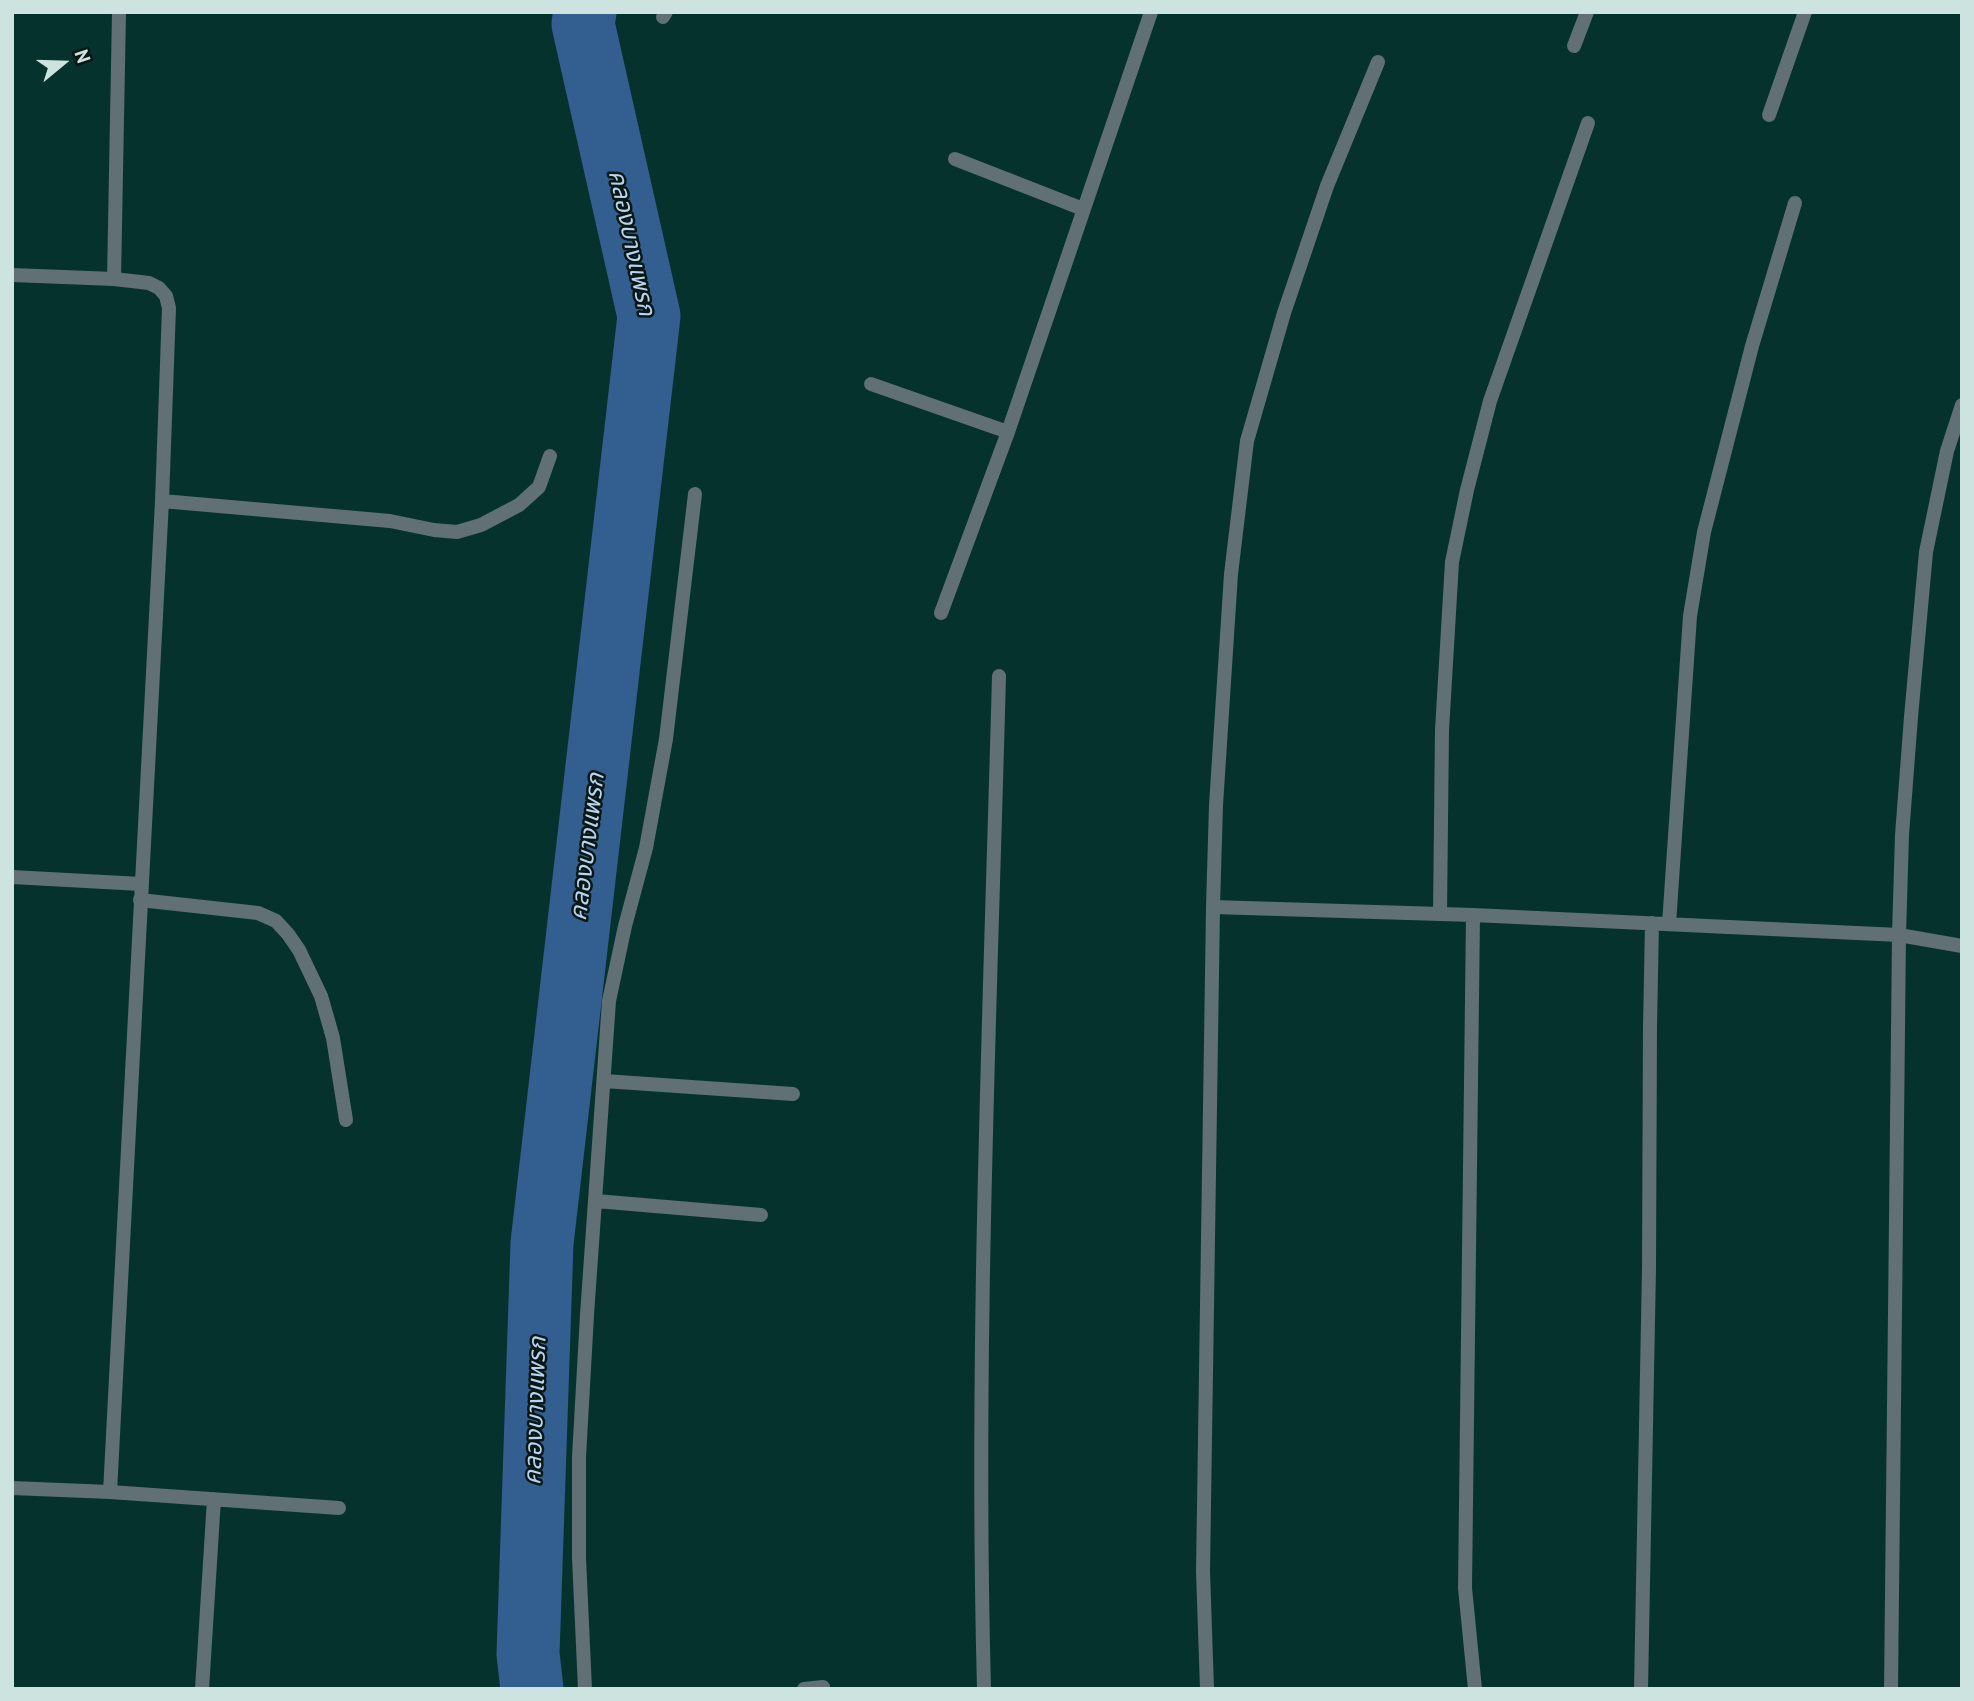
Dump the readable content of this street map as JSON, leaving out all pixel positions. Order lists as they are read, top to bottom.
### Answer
{
  "water": ["คลองบางแพรก"],
  "north": "right"
}
